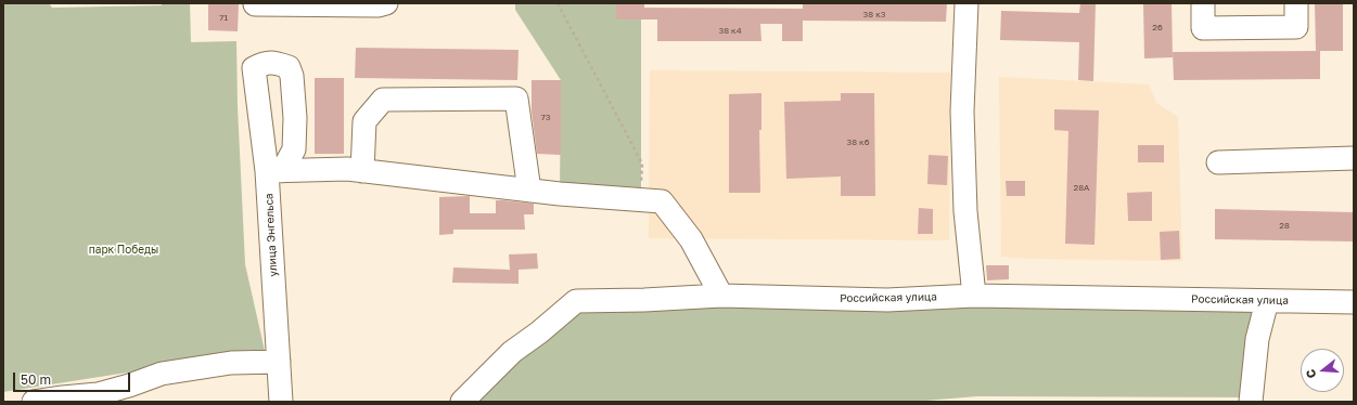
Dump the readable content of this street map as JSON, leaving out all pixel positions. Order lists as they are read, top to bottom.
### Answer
{
  "streets": {
    "street": ["улица Энгельса", "Российская улица"]
  },
  "parks": ["парк Победы"],
  "house_numbers": [
    "38 к3",
    "71",
    "26",
    "38 к4",
    "73",
    "38 к6",
    "28А",
    "28"
  ],
  "scale_bar": "50 m",
  "north": "left"
}
